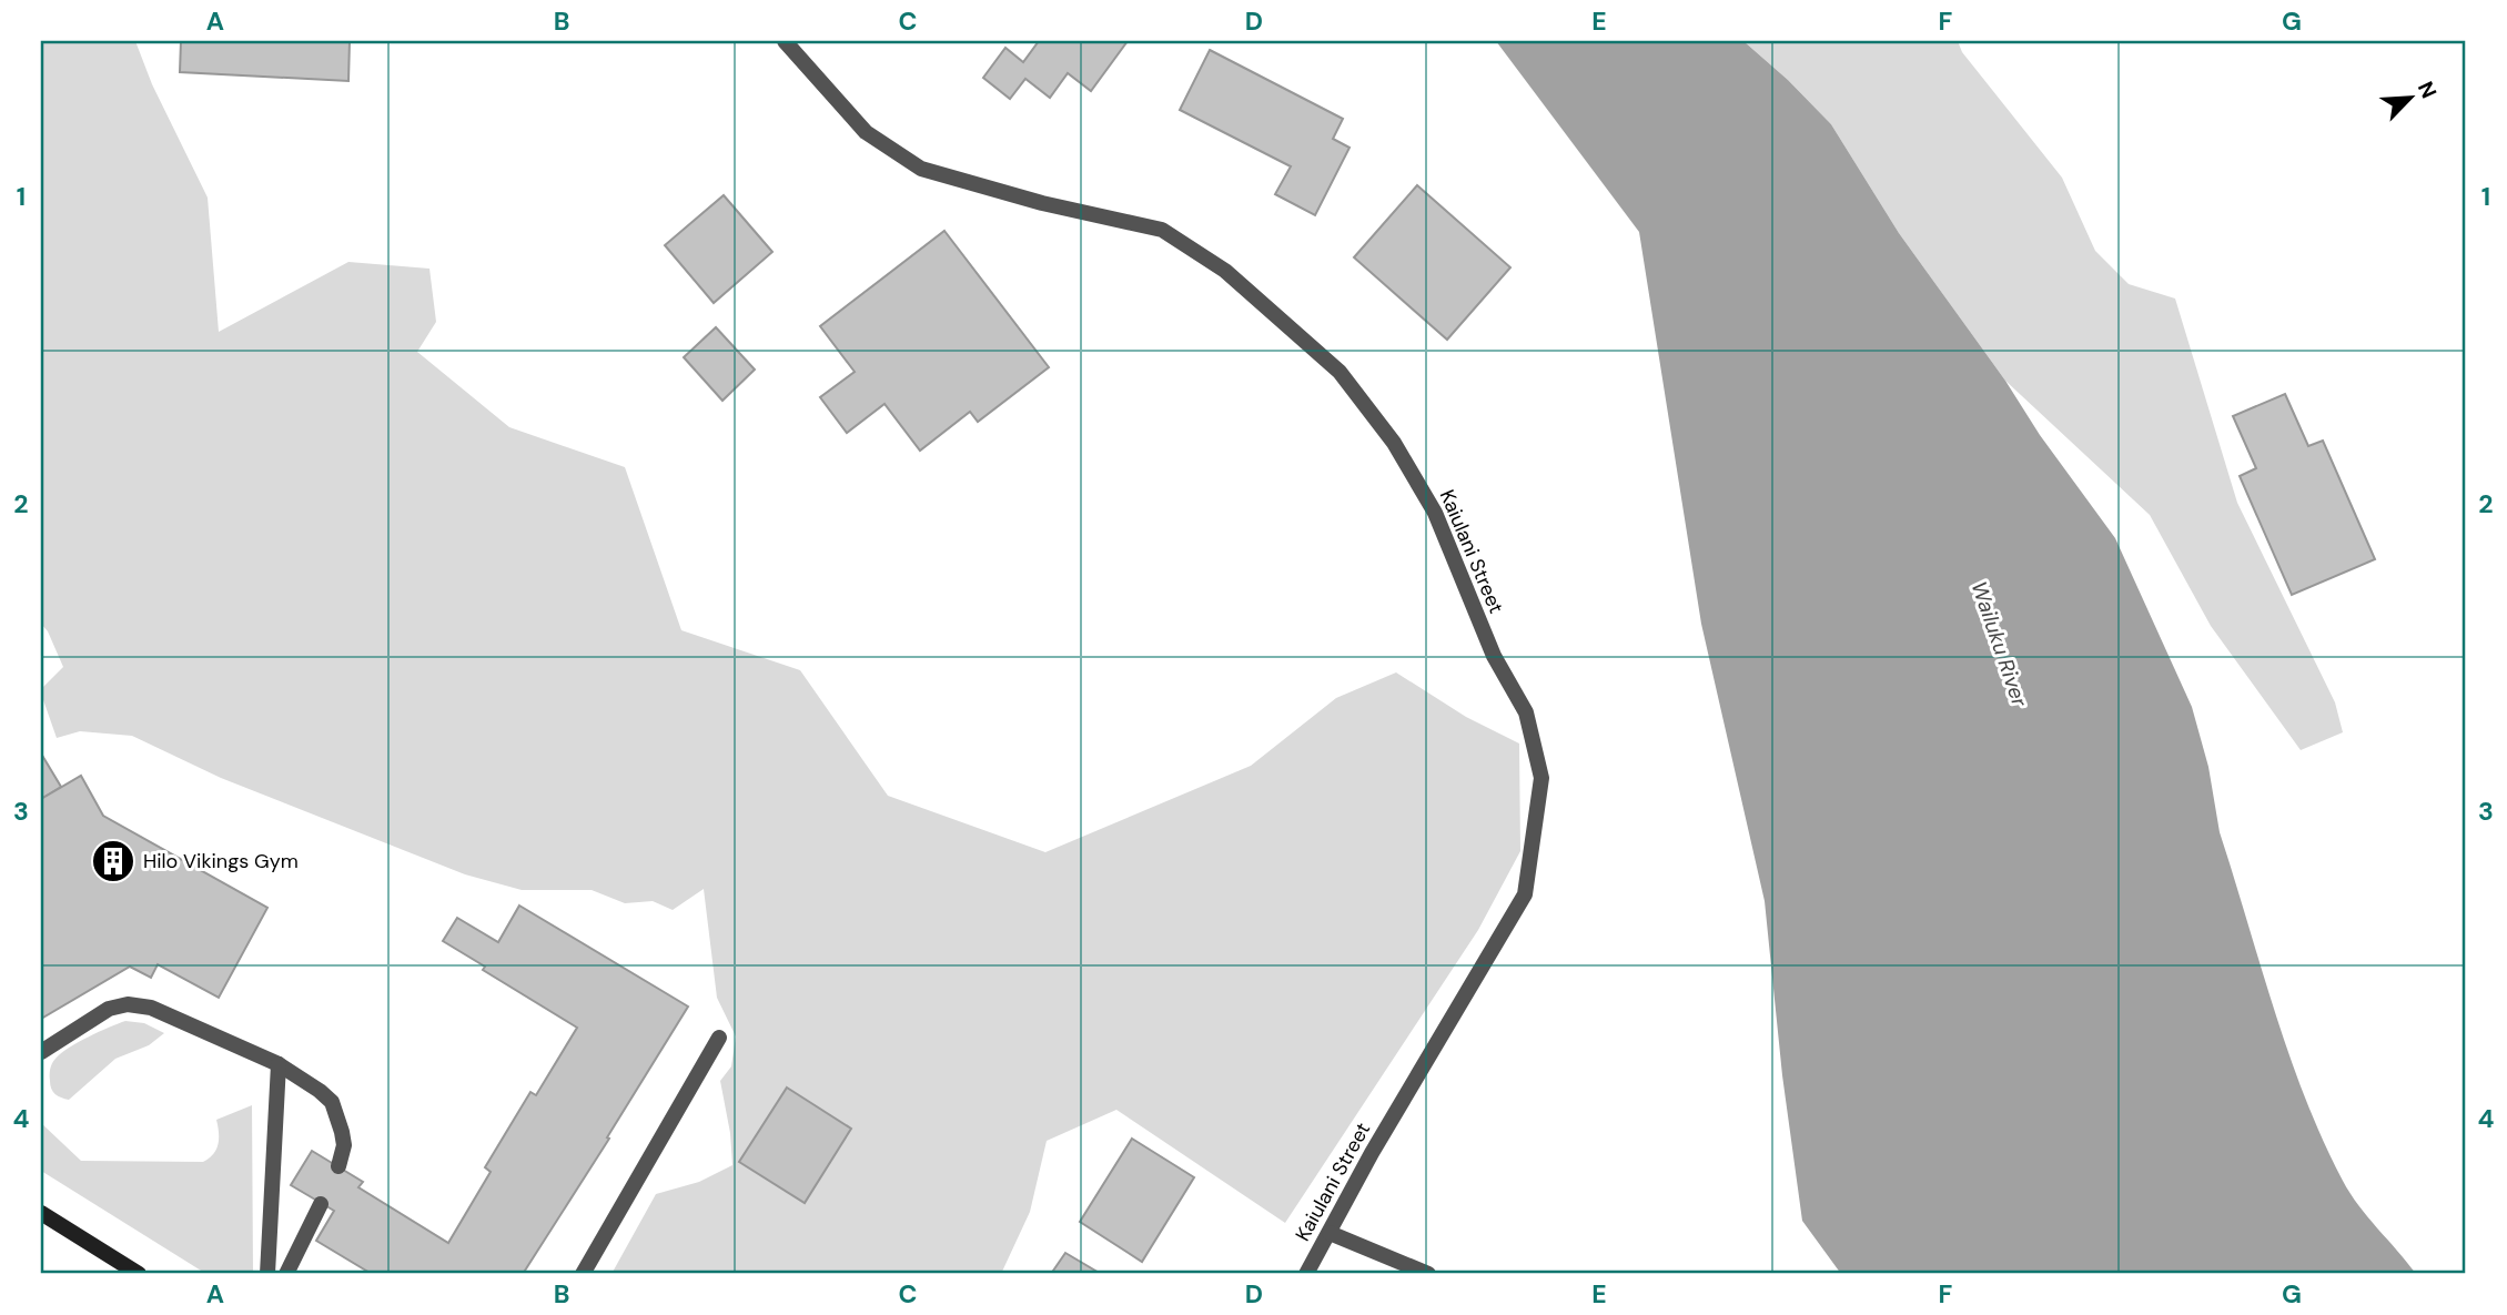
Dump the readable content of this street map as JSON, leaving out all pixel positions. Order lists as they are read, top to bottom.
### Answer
{
  "streets": {
    "street": ["Kaiulani Street"]
  },
  "water": ["Wailuku River"],
  "places": {
    "building": ["Hilo Vikings Gym"]
  },
  "north": "top right",
  "grid": {
    "columns": [
      "A",
      "B",
      "C",
      "D",
      "E",
      "F",
      "G"
    ],
    "rows": [
      "1",
      "2",
      "3",
      "4"
    ]
  }
}
